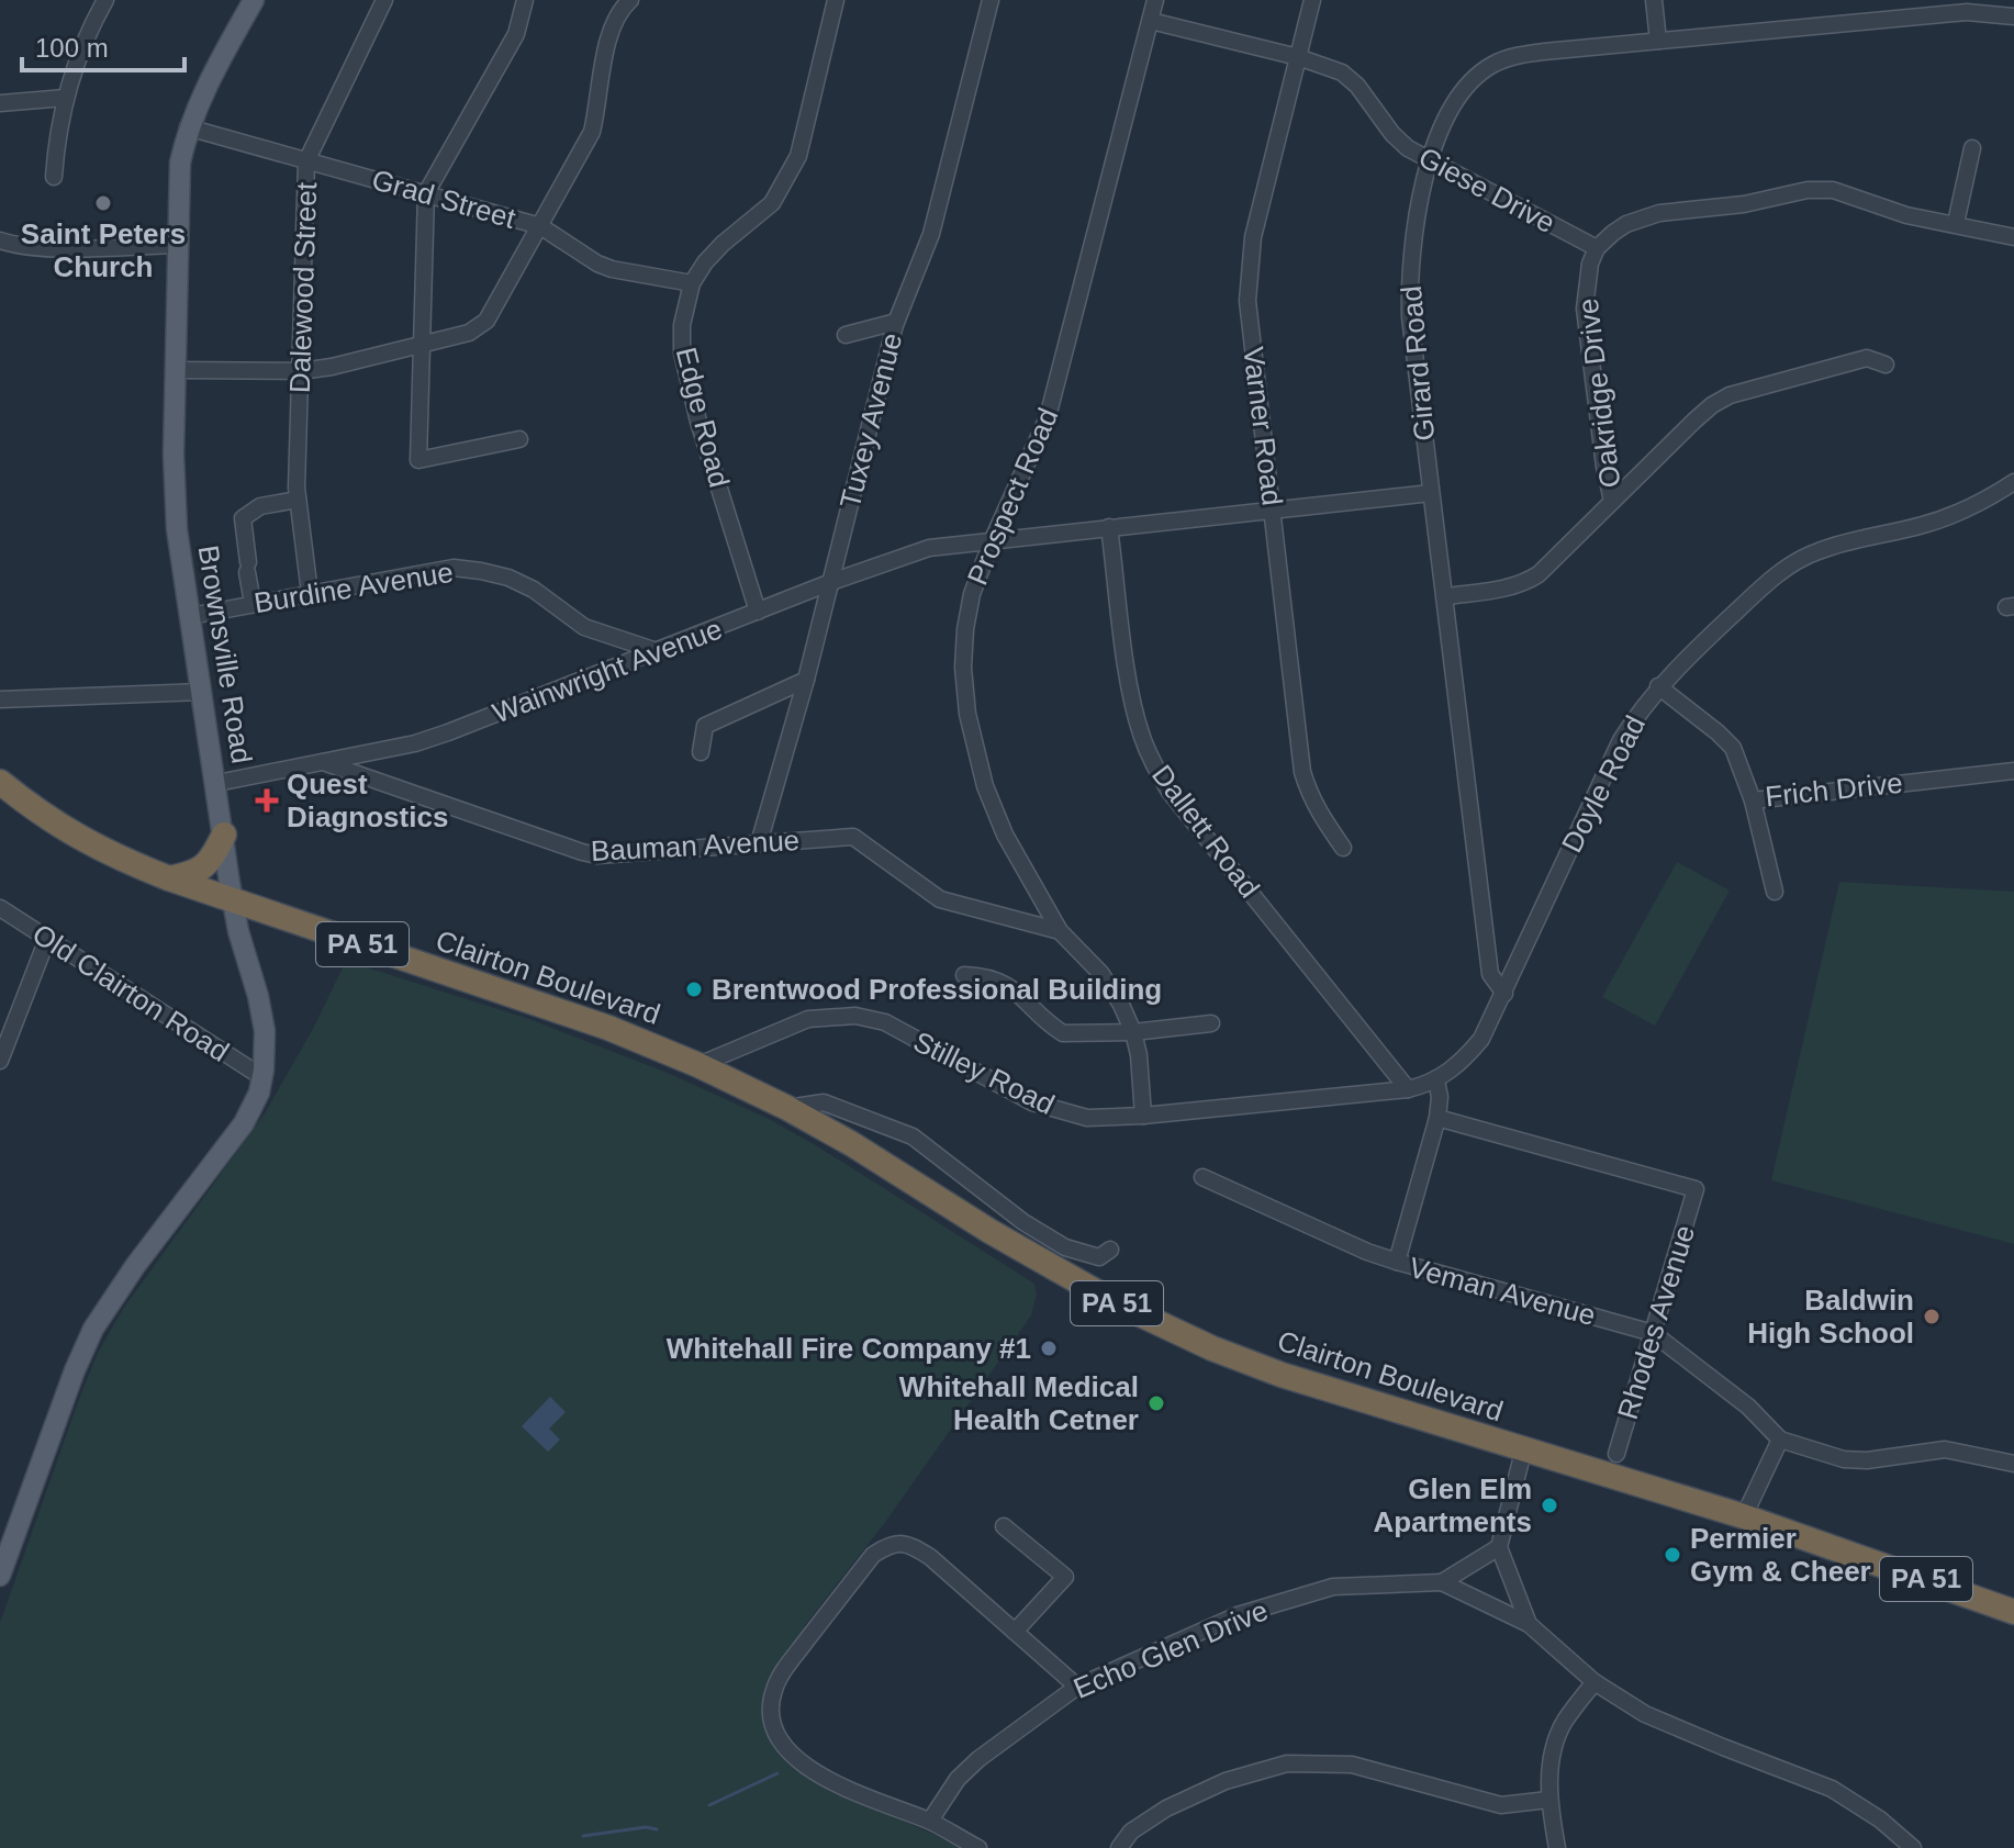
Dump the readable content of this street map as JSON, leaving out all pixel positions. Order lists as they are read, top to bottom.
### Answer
{
  "streets": {
    "highway": ["PA 51", "Clairton Boulevard"],
    "main road": ["Brownsville Road"],
    "street": [
      "Giese Drive",
      "Grad Street",
      "Dalewood Street",
      "Girard Road",
      "Oakridge Drive",
      "Edge Road",
      "Tuxey Avenue",
      "Varner Road",
      "Prospect Road",
      "Burdine Avenue",
      "Wainwright Avenue",
      "Doyle Road",
      "Frich Drive",
      "Dallett Road",
      "Bauman Avenue",
      "Old Clairton Road",
      "Stilley Road",
      "Veman Avenue",
      "Rhodes Avenue",
      "Echo Glen Drive"
    ]
  },
  "crossings": [
    ["Giese Drive", "Girard Road"],
    ["Giese Drive", "Oakridge Drive"],
    ["Giese Drive", "Varner Road"],
    ["Giese Drive", "Prospect Road"],
    ["Grad Street", "Dalewood Street"],
    ["Grad Street", "Edge Road"],
    ["Grad Street", "Brownsville Road"],
    ["Dalewood Street", "Burdine Avenue"],
    ["Girard Road", "Wainwright Avenue"],
    ["Girard Road", "Doyle Road"],
    ["Edge Road", "Wainwright Avenue"],
    ["Tuxey Avenue", "Wainwright Avenue"],
    ["Tuxey Avenue", "Bauman Avenue"],
    ["Varner Road", "Wainwright Avenue"],
    ["Prospect Road", "Wainwright Avenue"],
    ["Prospect Road", "Bauman Avenue"],
    ["Prospect Road", "Stilley Road"],
    ["Burdine Avenue", "Brownsville Road"],
    ["Burdine Avenue", "Wainwright Avenue"],
    ["Brownsville Road", "Wainwright Avenue"],
    ["Brownsville Road", "Clairton Boulevard"],
    ["Brownsville Road", "Old Clairton Road"],
    ["Wainwright Avenue", "Dallett Road"],
    ["Wainwright Avenue", "Bauman Avenue"],
    ["Doyle Road", "Frich Drive"],
    ["Doyle Road", "Stilley Road"],
    ["Dallett Road", "Stilley Road"],
    ["Clairton Boulevard", "Stilley Road"],
    ["Veman Avenue", "Rhodes Avenue"]
  ],
  "places": {
    "other": [
      "Saint Peters Church",
      "Brentwood Professional Building",
      "Baldwin High School",
      "Whitehall Fire Company #1",
      "Whitehall Medical Health Cetner",
      "Glen Elm Apartments",
      "Permier Gym & Cheer"
    ],
    "health": ["Quest Diagnostics"]
  },
  "scale_bar": "100 m"
}
